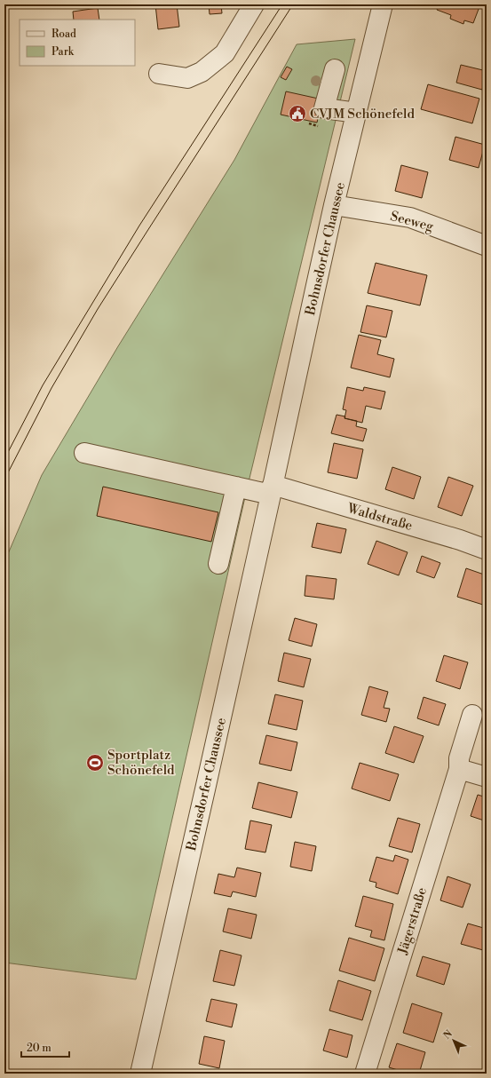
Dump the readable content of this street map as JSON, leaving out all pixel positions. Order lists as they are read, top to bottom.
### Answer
{
  "streets": {
    "street": [
      "Seeweg",
      "Bohnsdorfer Chaussee",
      "Waldstraße",
      "Jägerstraße"
    ]
  },
  "crossings": [
    ["Seeweg", "Bohnsdorfer Chaussee"],
    ["Bohnsdorfer Chaussee", "Waldstraße"]
  ],
  "places": {
    "public building": ["CVJM Schönefeld"],
    "sports": ["Sportplatz Schönefeld"]
  },
  "legend": ["Road", "Park"],
  "scale_bar": "20 m",
  "north": "top left"
}
